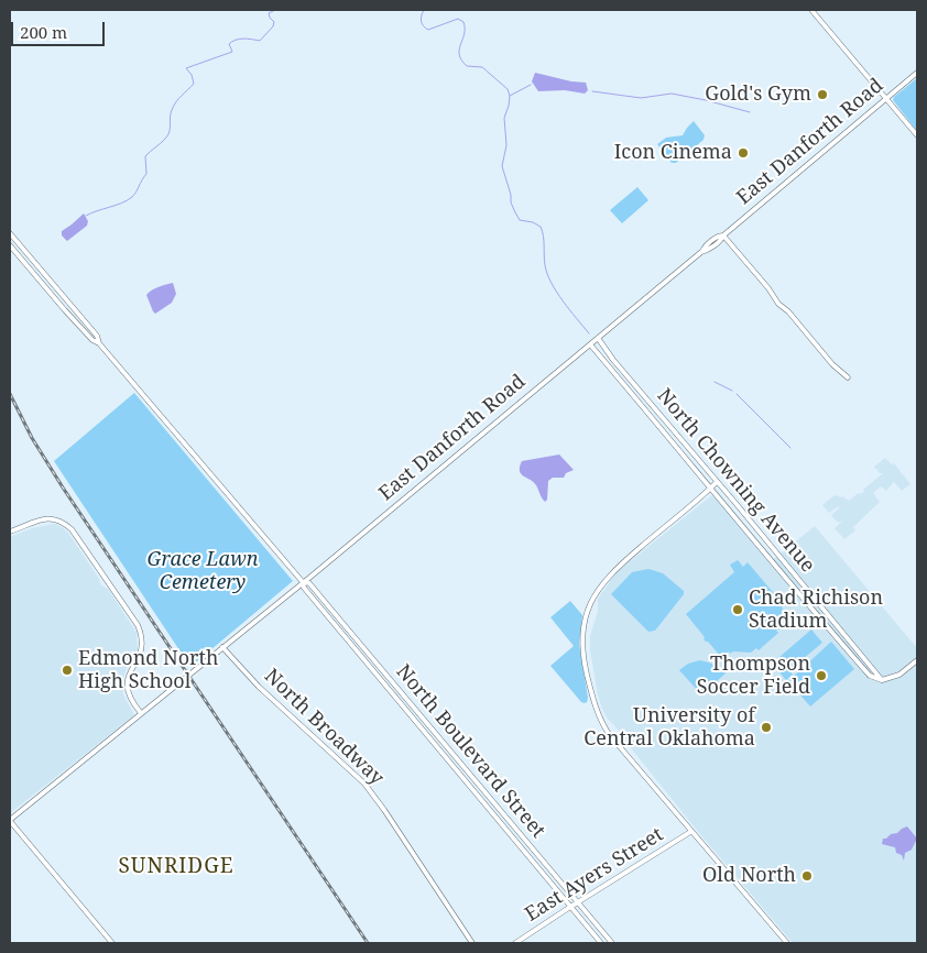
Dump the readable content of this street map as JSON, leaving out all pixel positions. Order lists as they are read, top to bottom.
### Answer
{
  "streets": {
    "main road": [
      "East Danforth Road",
      "North Chowning Avenue",
      "North Broadway",
      "North Boulevard Street",
      "East Ayers Street"
    ]
  },
  "crossings": [
    ["East Danforth Road", "North Chowning Avenue"],
    ["East Danforth Road", "North Broadway"],
    ["East Danforth Road", "North Boulevard Street"],
    ["North Boulevard Street", "East Ayers Street"]
  ],
  "districts": ["SUNRIDGE"],
  "parks": ["Grace Lawn Cemetery"],
  "places": [
    "Gold's Gym",
    "Icon Cinema",
    "Chad Richison Stadium",
    "Edmond North High School",
    "Thompson Soccer Field",
    "University of Central Oklahoma",
    "Old North"
  ],
  "scale_bar": "200 m"
}
